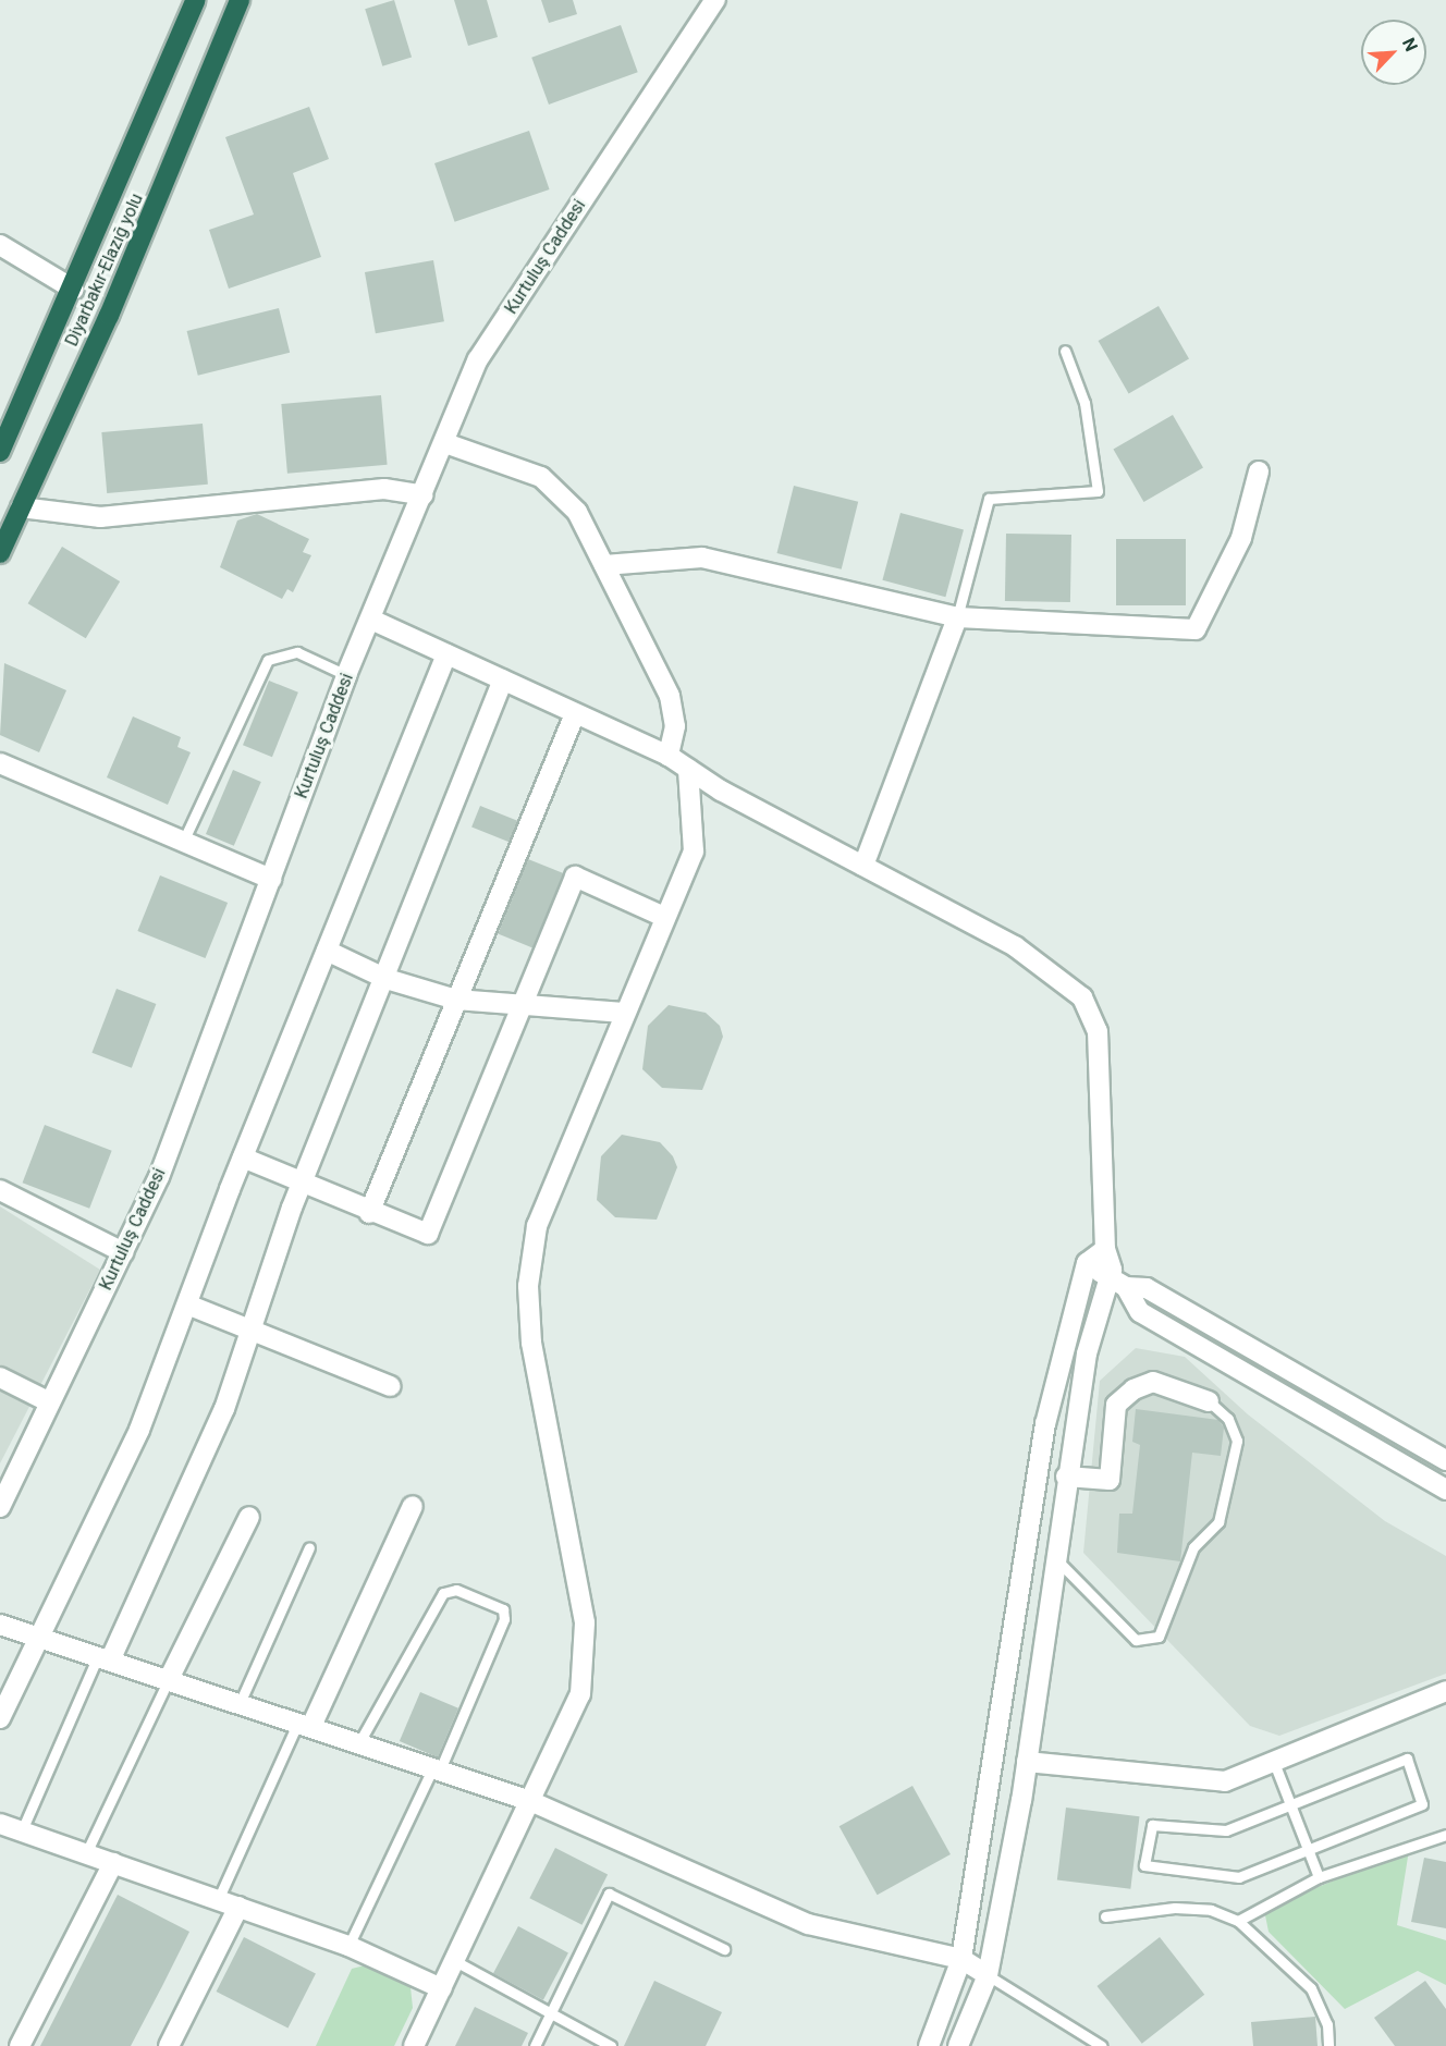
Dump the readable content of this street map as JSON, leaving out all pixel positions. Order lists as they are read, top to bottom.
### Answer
{
  "streets": {
    "highway": ["Diyarbakır-Elazığ yolu"],
    "street": ["Kurtuluş Caddesi"]
  },
  "north": "top right"
}
